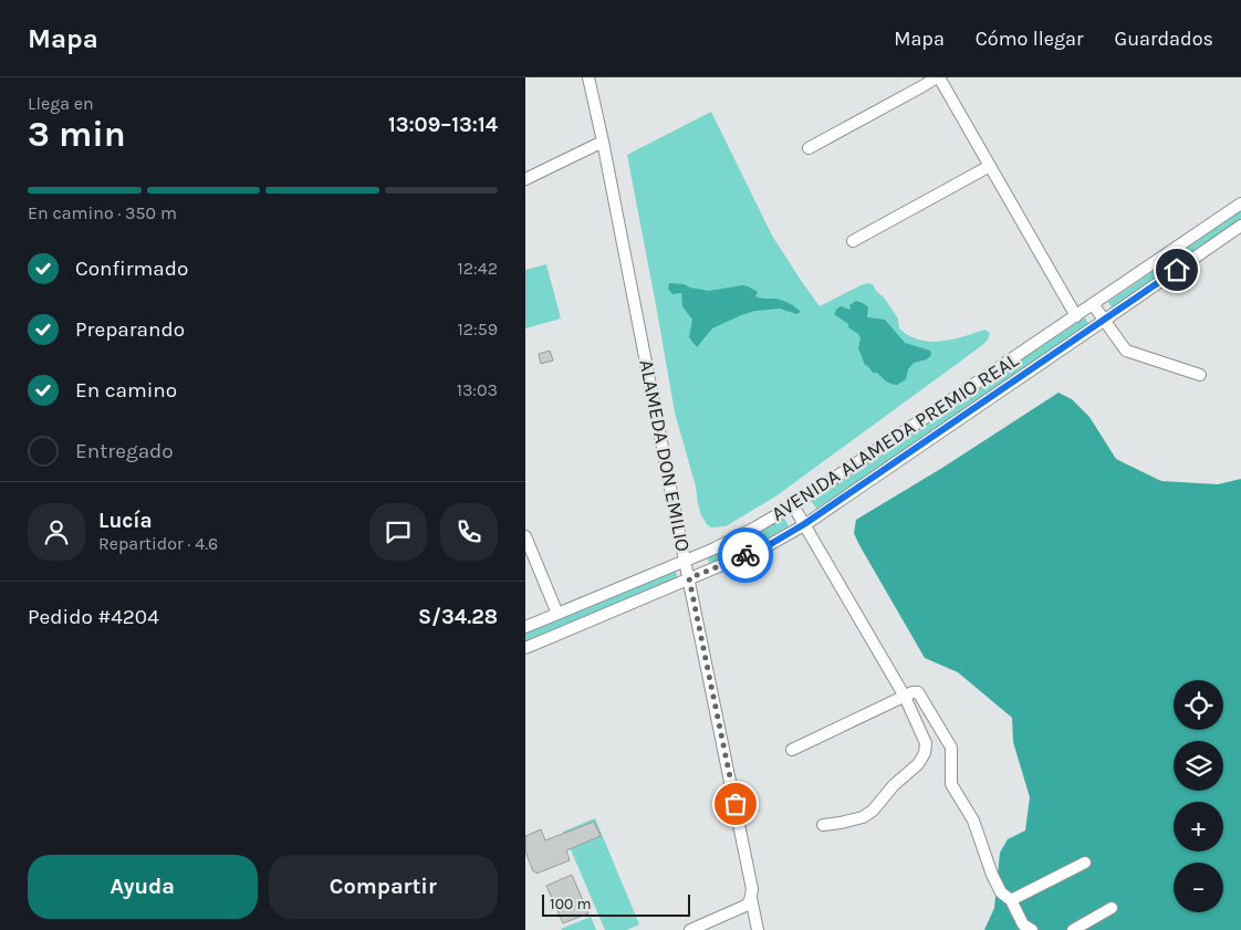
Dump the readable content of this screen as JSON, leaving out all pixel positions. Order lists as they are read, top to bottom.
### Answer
{
  "streets": {
    "street": ["AVENIDA ALAMEDA PREMIO REAL", "ALAMEDA DON EMILIO"]
  },
  "crossings": [
    ["AVENIDA ALAMEDA PREMIO REAL", "ALAMEDA DON EMILIO"]
  ],
  "scale_bar": "100 m",
  "page": {
    "header": "Mapa",
    "nav": ["Mapa", "Cómo llegar", "Guardados"],
    "heading": ["3 min", "Llega en", "13:09–13:14"],
    "panel": [
      "Lucía",
      "Repartidor · 4.6",
      "Pedido #4204",
      "S/34.28"
    ],
    "bar": "En camino · 350 m",
    "list": [
      ["Confirmado", "12:42"],
      ["Preparando", "12:59"],
      ["En camino", "13:03"],
      "Entregado"
    ],
    "map_buttons": ["+", "−"],
    "buttons": ["Ayuda", "Compartir"],
    "scale": "100 m"
  }
}
